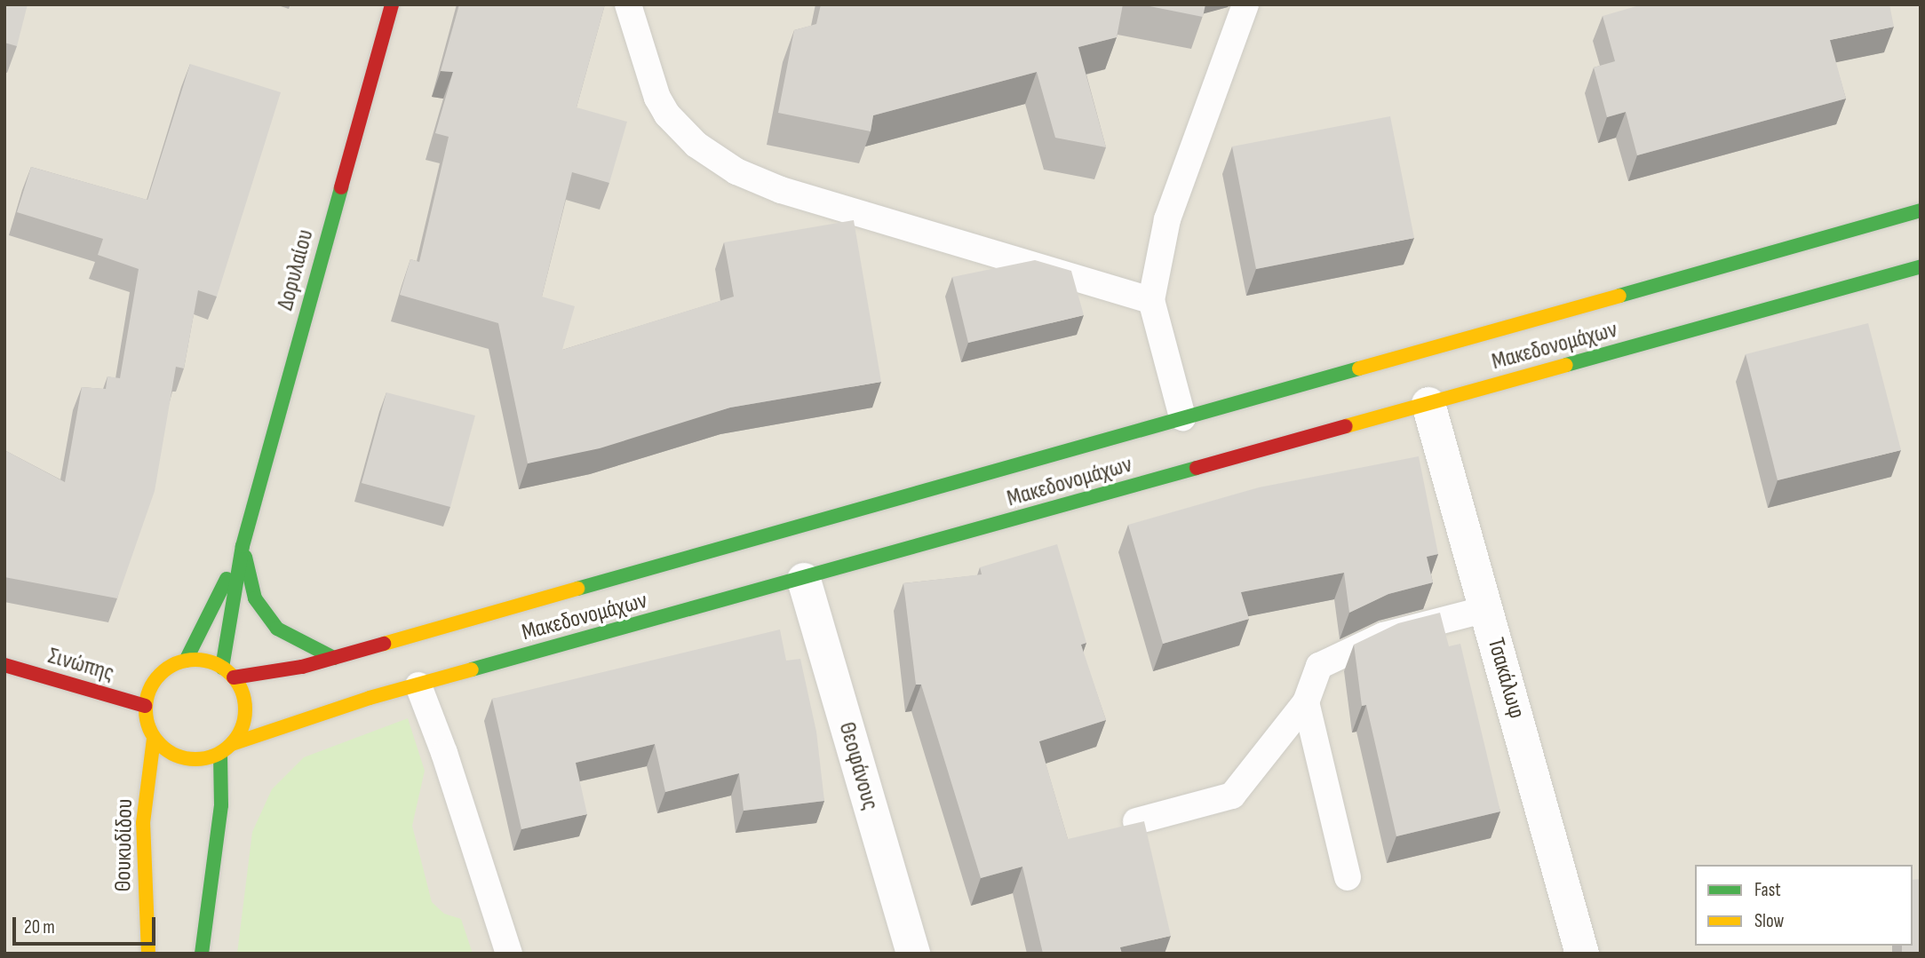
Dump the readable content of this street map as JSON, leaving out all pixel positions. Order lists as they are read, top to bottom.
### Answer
{
  "streets": {
    "street": [
      "Δορυλαίου",
      "Μακεδονομάχων",
      "Σινώπης",
      "Τσακάλωφ",
      "Θεοφάνους",
      "Θουκυδίδου"
    ]
  },
  "crossings": [
    ["Δορυλαίου", "Μακεδονομάχων"],
    ["Δορυλαίου", "Σινώπης"],
    ["Δορυλαίου", "Θουκυδίδου"],
    ["Μακεδονομάχων", "Σινώπης"],
    ["Μακεδονομάχων", "Τσακάλωφ"],
    ["Μακεδονομάχων", "Θεοφάνους"],
    ["Μακεδονομάχων", "Θουκυδίδου"],
    ["Σινώπης", "Θουκυδίδου"]
  ],
  "legend": ["Fast", "Slow"],
  "scale_bar": "20 m"
}
